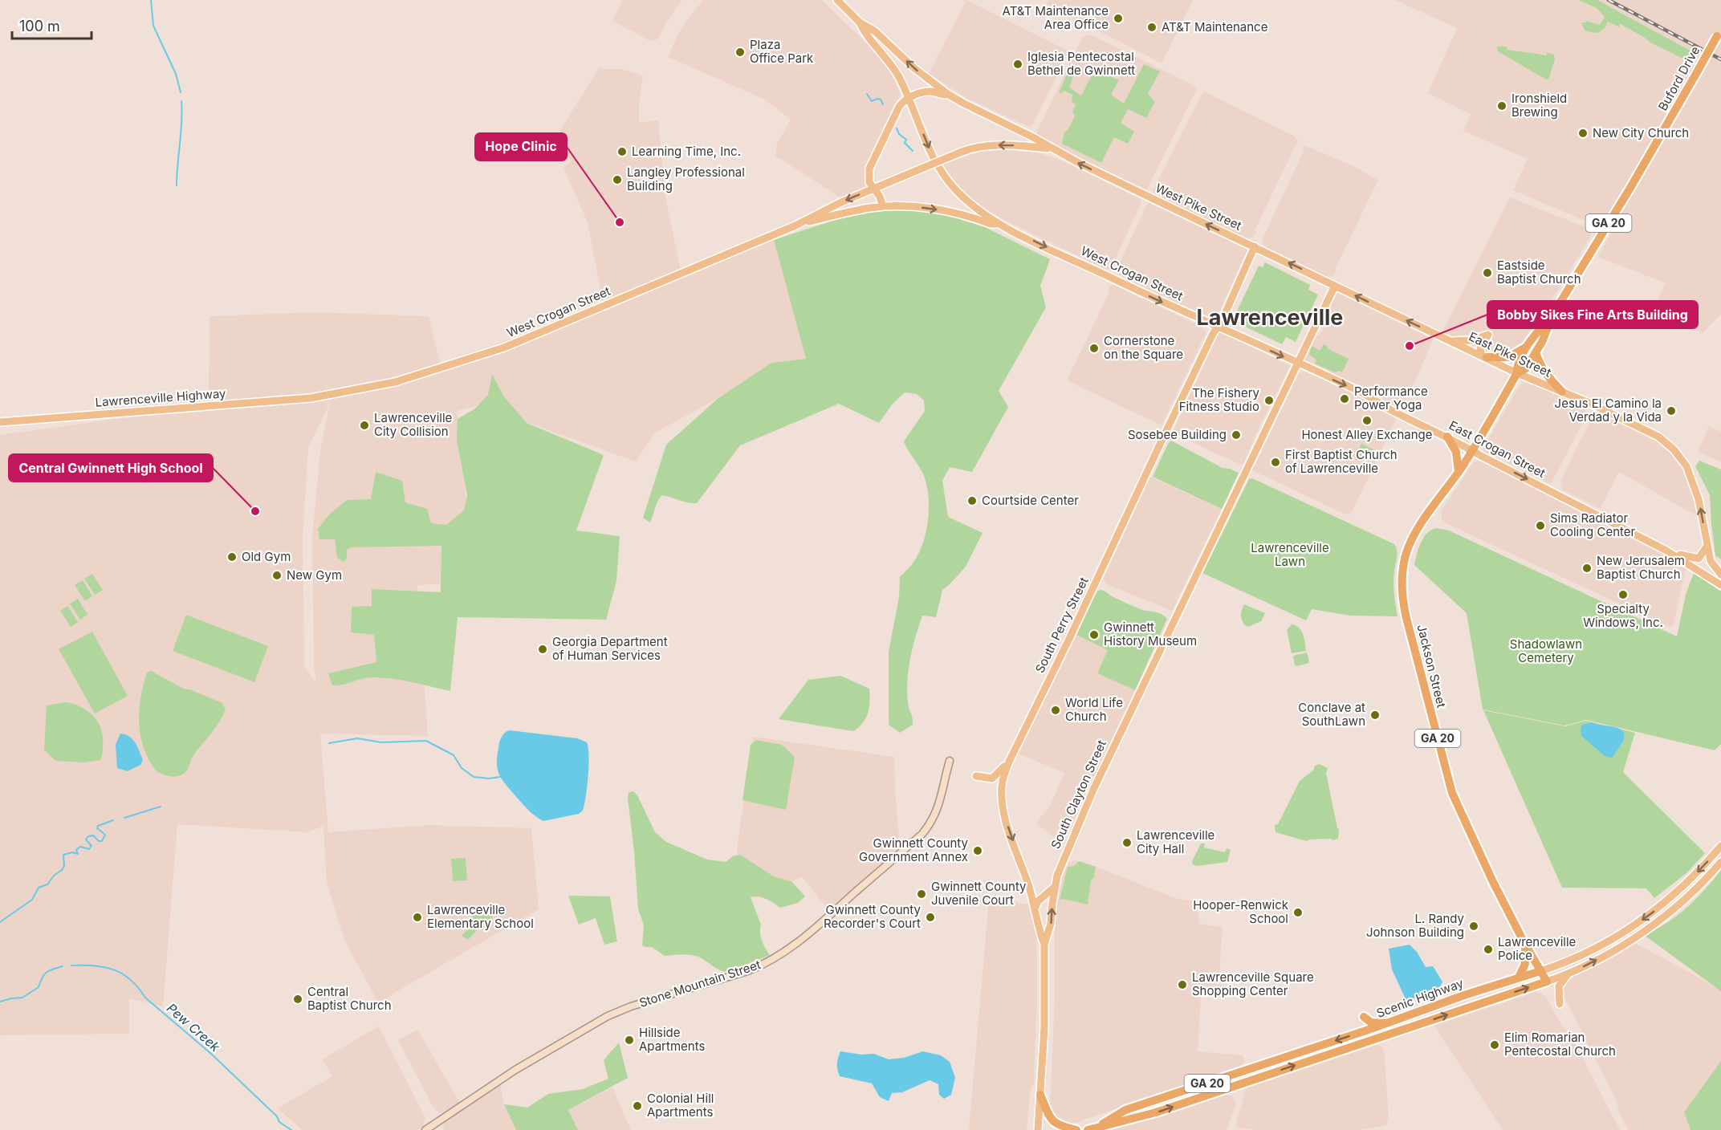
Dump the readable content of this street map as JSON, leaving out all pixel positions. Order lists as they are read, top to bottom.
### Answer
{
  "streets": {
    "highway": [
      "Buford Drive",
      "GA 20",
      "Jackson Street",
      "Scenic Highway"
    ],
    "main road": [
      "West Pike Street",
      "West Crogan Street",
      "East Pike Street",
      "Lawrenceville Highway",
      "East Crogan Street",
      "South Perry Street",
      "South Clayton Street",
      "Stone Mountain Street"
    ]
  },
  "crossings": [
    ["Buford Drive", "East Pike Street"],
    ["Buford Drive", "East Crogan Street"],
    ["Buford Drive", "Jackson Street"],
    ["West Pike Street", "West Crogan Street"],
    ["West Pike Street", "East Pike Street"],
    ["West Pike Street", "South Perry Street"],
    ["West Pike Street", "South Clayton Street"],
    ["West Crogan Street", "Lawrenceville Highway"],
    ["West Crogan Street", "East Crogan Street"],
    ["West Crogan Street", "South Perry Street"],
    ["East Pike Street", "South Clayton Street"],
    ["East Crogan Street", "Jackson Street"],
    ["East Crogan Street", "South Clayton Street"],
    ["South Perry Street", "South Clayton Street"],
    ["Jackson Street", "Scenic Highway"]
  ],
  "one_way": ["West Pike Street", "East Pike Street", "East Crogan Street"],
  "districts": ["Lawrenceville"],
  "water": ["Pew Creek"],
  "parks": ["Lawrenceville Lawn", "Shadowlawn Cemetery"],
  "places": [
    "AT&T Maintenance Area Office",
    "AT&T Maintenance",
    "Plaza Office Park",
    "Iglesia Pentecostal Bethel de Gwinnett",
    "Ironshield Brewing",
    "New City Church",
    "Learning Time, Inc.",
    "Langley Professional Building",
    "Hope Clinic",
    "Eastside Baptist Church",
    "Bobby Sikes Fine Arts Building",
    "Cornerstone on the Square",
    "Performance Power Yoga",
    "The Fishery Fitness Studio",
    "Jesus El Camino la Verdad y la Vida",
    "Honest Alley Exchange",
    "Lawrenceville City Collision",
    "Sosebee Building",
    "First Baptist Church of Lawrenceville",
    "Courtside Center",
    "Central Gwinnett High School",
    "Sims Radiator Cooling Center",
    "Old Gym",
    "New Jerusalem Baptist Church",
    "New Gym",
    "Specialty Windows, Inc.",
    "Gwinnett History Museum",
    "Georgia Department of Human Services",
    "World Life Church",
    "Conclave at SouthLawn",
    "Lawrenceville City Hall",
    "Gwinnett County Government Annex",
    "Gwinnett County Juvenile Court",
    "Hooper-Renwick School",
    "Lawrenceville Elementary School",
    "Gwinnett County Recorder's Court",
    "L. Randy Johnson Building",
    "Lawrenceville Police",
    "Lawrenceville Square Shopping Center",
    "Central Baptist Church",
    "Hillside Apartments",
    "Elim Romarian Pentecostal Church",
    "Colonial Hill Apartments"
  ],
  "scale_bar": "100 m"
}
